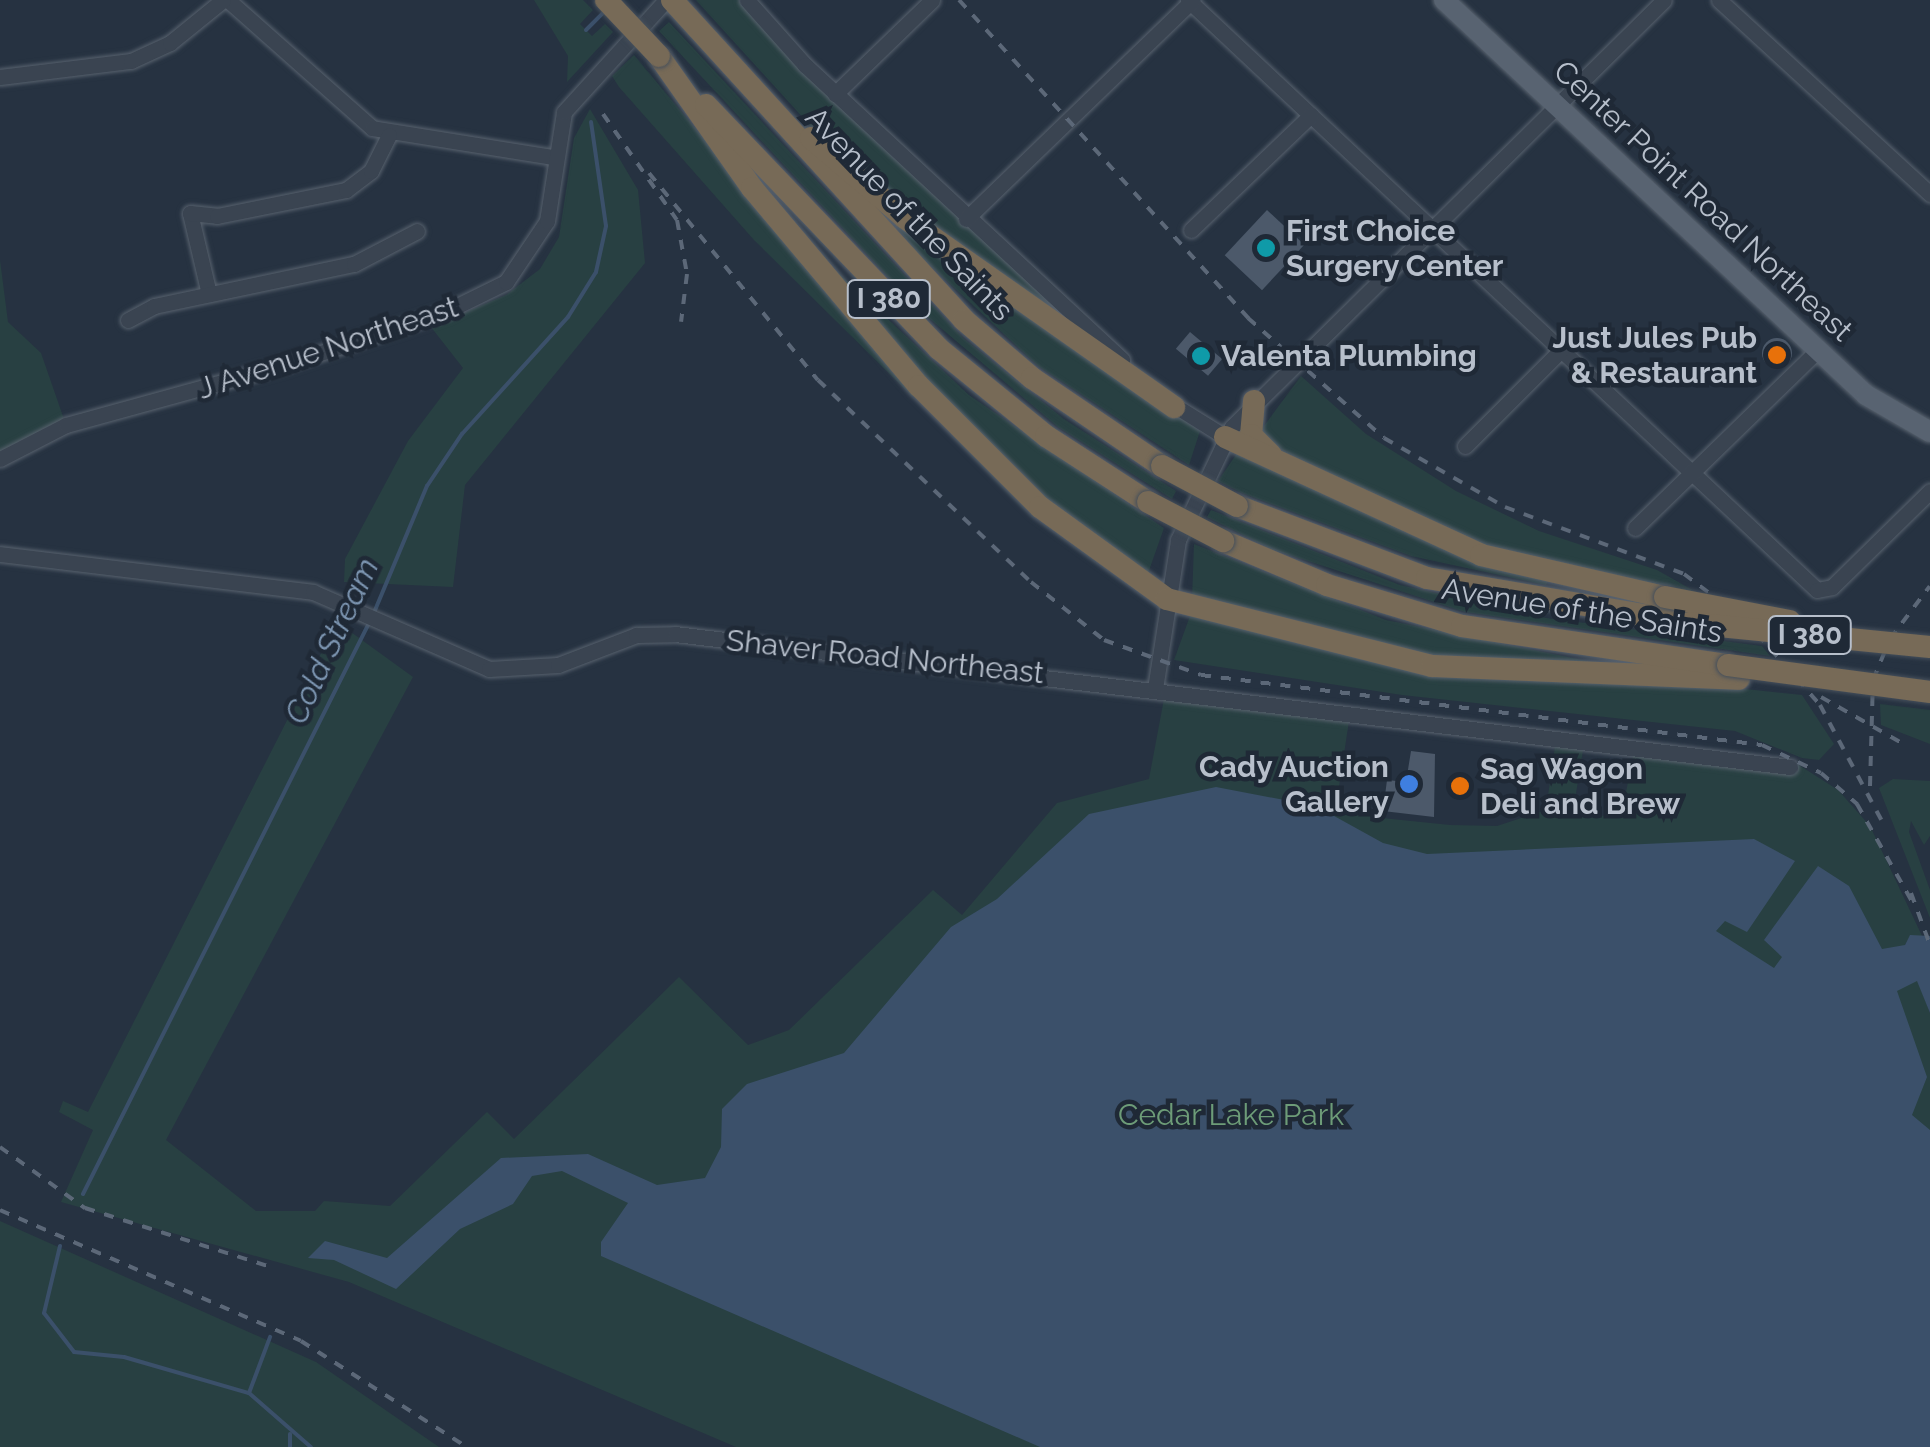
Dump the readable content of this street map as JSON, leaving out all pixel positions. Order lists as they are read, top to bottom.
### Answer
{
  "streets": {
    "highway": ["Avenue of the Saints", "I 380"],
    "main road": ["Center Point Road Northeast"],
    "street": ["J Avenue Northeast", "Shaver Road Northeast"]
  },
  "crossings": [
    ["Avenue of the Saints", "J Avenue Northeast"]
  ],
  "water": ["Cold Stream"],
  "parks": ["Cedar Lake Park"],
  "places": [
    "First Choice Surgery Center",
    "Just Jules Pub & Restaurant",
    "Valenta Plumbing",
    "Cady Auction Gallery",
    "Sag Wagon Deli and Brew"
  ]
}
